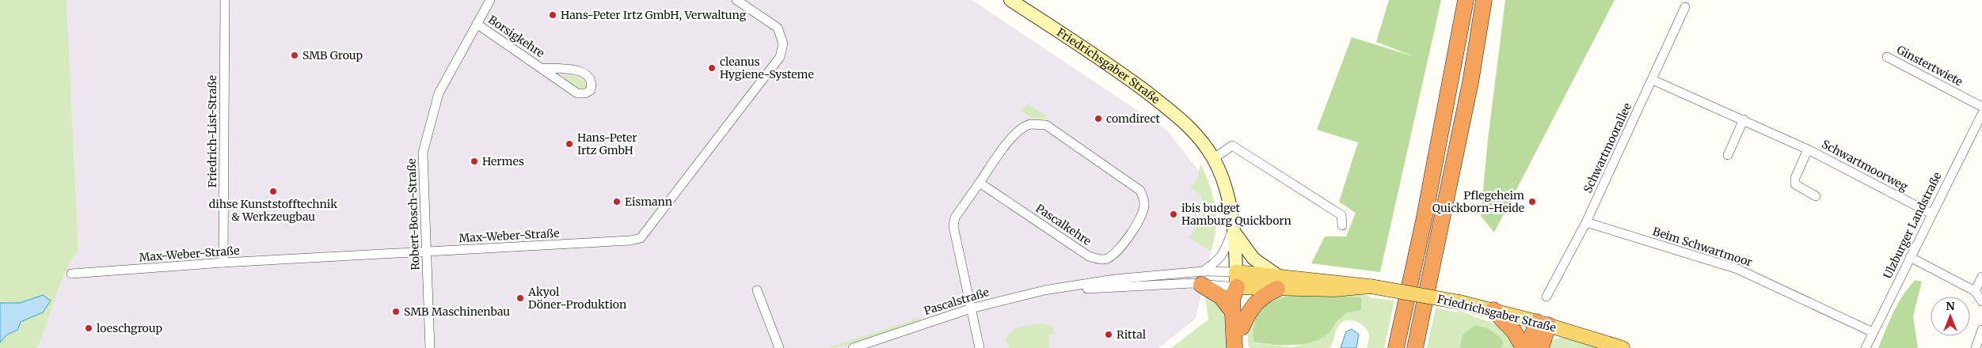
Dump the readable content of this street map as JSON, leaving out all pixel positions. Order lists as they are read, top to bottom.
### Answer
{
  "streets": {
    "main road": ["Friedrichsgaber Straße"],
    "street": [
      "Borsigkehre",
      "Ginstertwiete",
      "Friedrich-List-Straße",
      "Schwartmoorallee",
      "Schwartmoorweg",
      "Robert-Bosch-Straße",
      "Pascalkehre",
      "Ulzburger Landstraße",
      "Max-Weber-Straße",
      "Beim Schwartmoor",
      "Pascalstraße"
    ]
  },
  "crossings": [
    ["Borsigkehre", "Robert-Bosch-Straße"],
    ["Friedrichsgaber Straße", "Pascalstraße"],
    ["Friedrich-List-Straße", "Max-Weber-Straße"],
    ["Schwartmoorallee", "Schwartmoorweg"],
    ["Schwartmoorallee", "Beim Schwartmoor"],
    ["Schwartmoorweg", "Ulzburger Landstraße"],
    ["Robert-Bosch-Straße", "Max-Weber-Straße"],
    ["Ulzburger Landstraße", "Beim Schwartmoor"]
  ],
  "places": [
    "Hans-Peter Irtz GmbH, Verwaltung",
    "SMB Group",
    "cleanus Hygiene-Systeme",
    "comdirect",
    "Hans-Peter Irtz GmbH",
    "Hermes",
    "dihse Kunststofftechnik & Werkzeugbau",
    "Eismann",
    "Pflegeheim Quickborn-Heide",
    "ibis budget Hamburg Quickborn",
    "Akyol Döner-Produktion",
    "SMB Maschinenbau",
    "loeschgroup",
    "Rittal"
  ],
  "north": "top"
}
